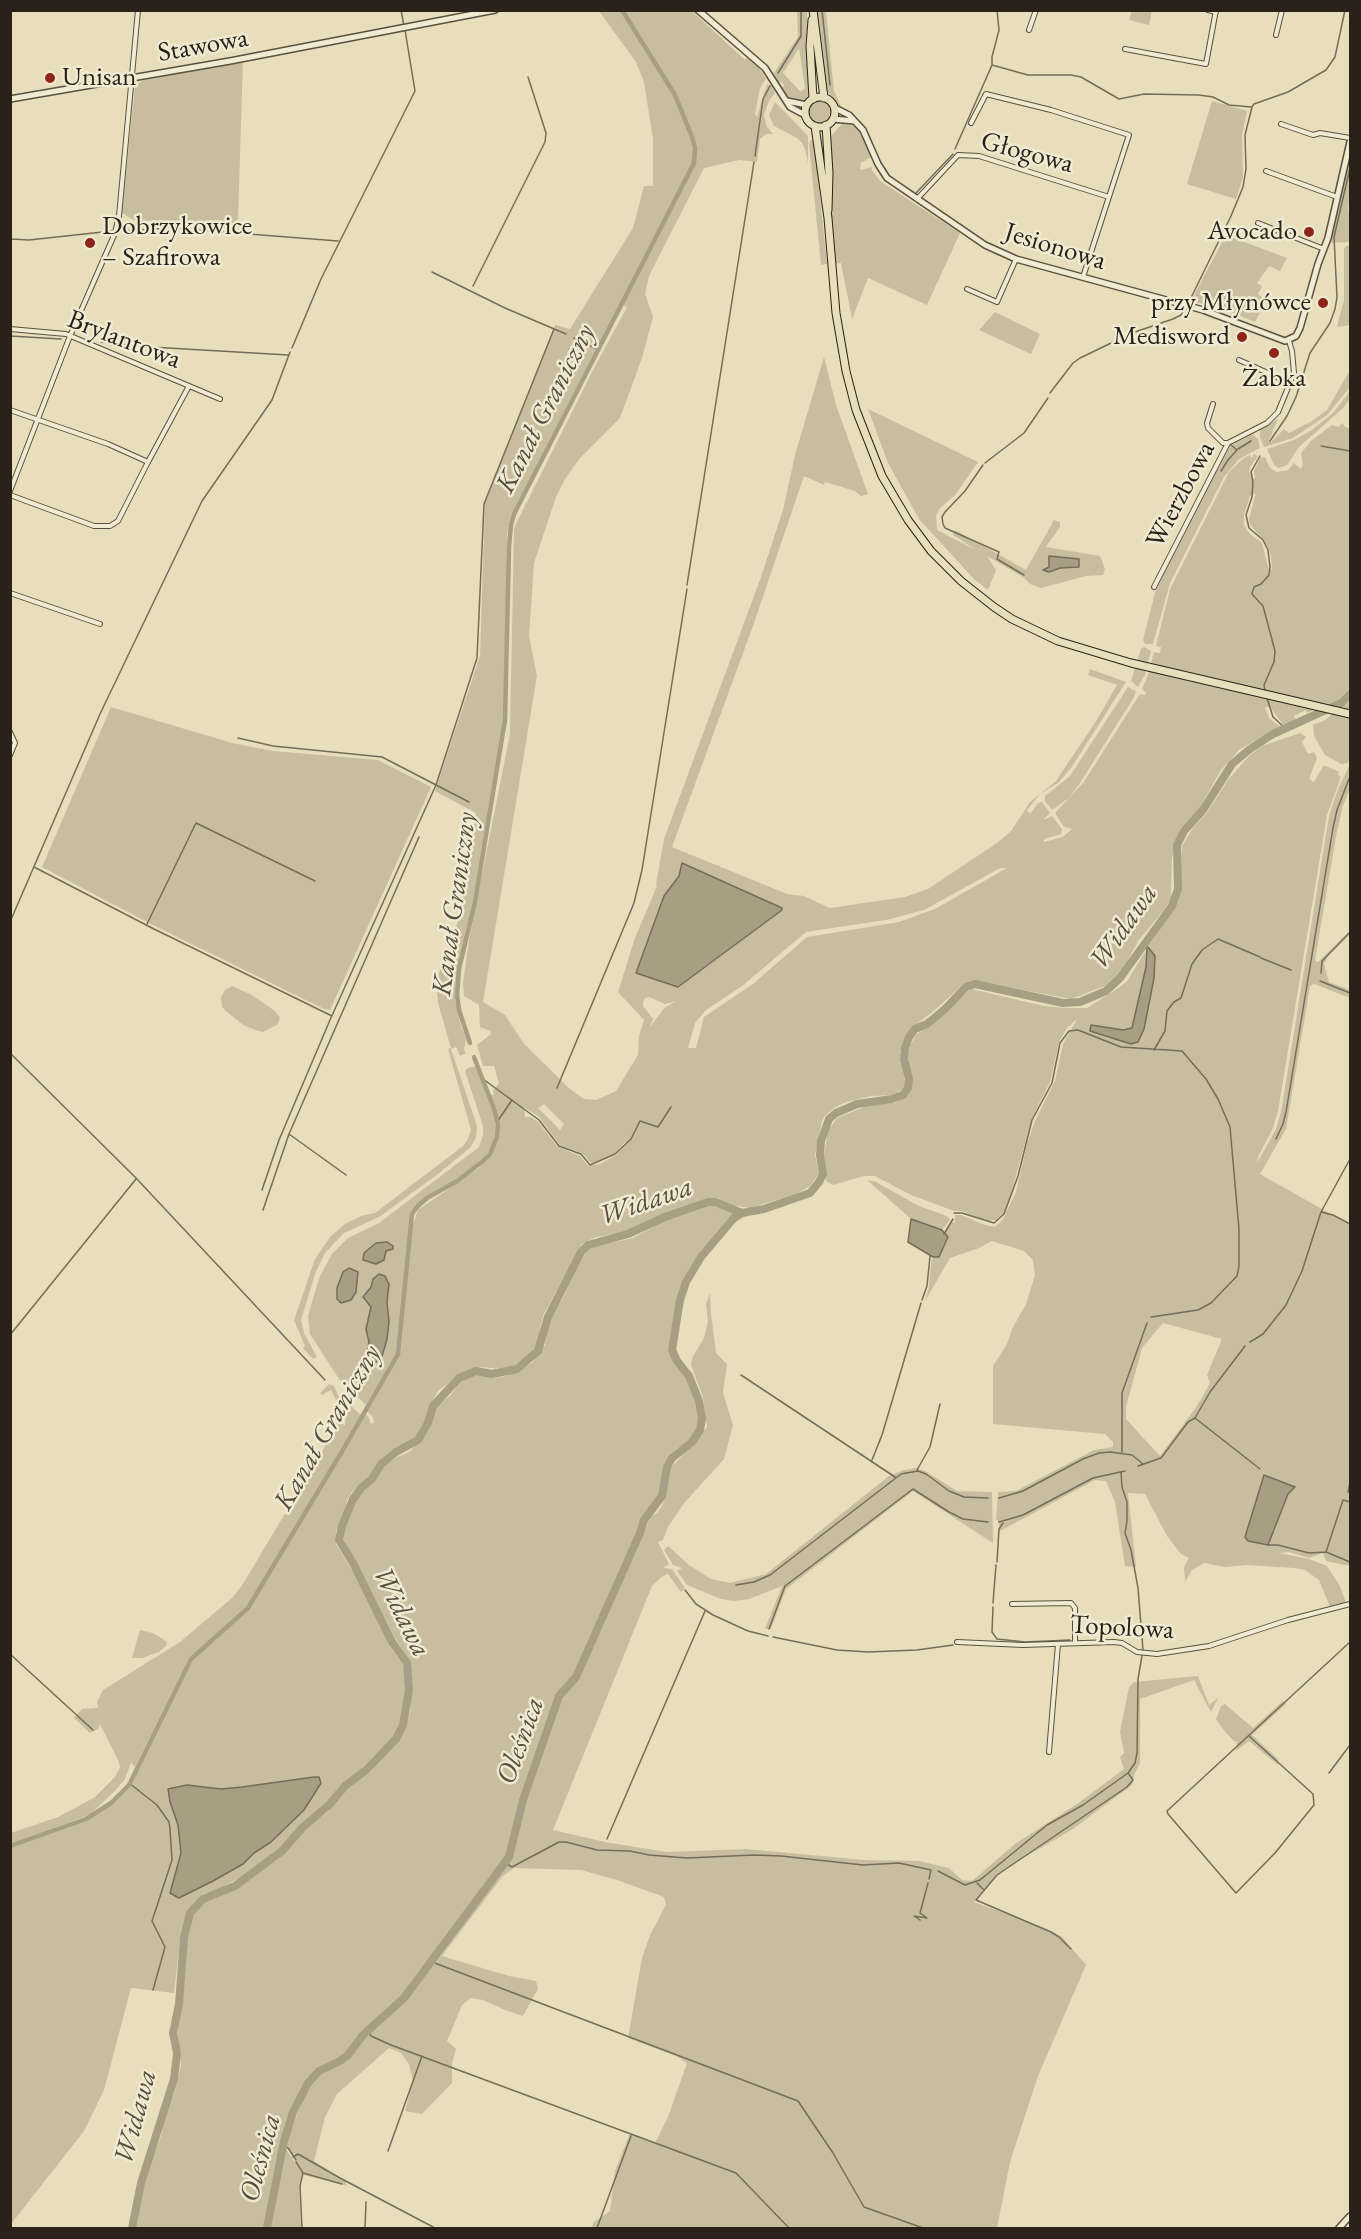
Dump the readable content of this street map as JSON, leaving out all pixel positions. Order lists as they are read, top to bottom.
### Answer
{
  "streets": {
    "street": [
      "Stawowa",
      "Głogowa",
      "Jesionowa",
      "Brylantowa",
      "Wierzbowa",
      "Topolowa"
    ]
  },
  "crossings": [
    ["Głogowa", "Jesionowa"],
    ["Jesionowa", "Wierzbowa"]
  ],
  "water": ["Kanał Graniczny", "Widawa", "Oleśnica"],
  "places": [
    "Unisan",
    "Avocado",
    "Dobrzykowice – Szafirowa",
    "przy Młynówce",
    "Medisword",
    "Żabka"
  ]
}
